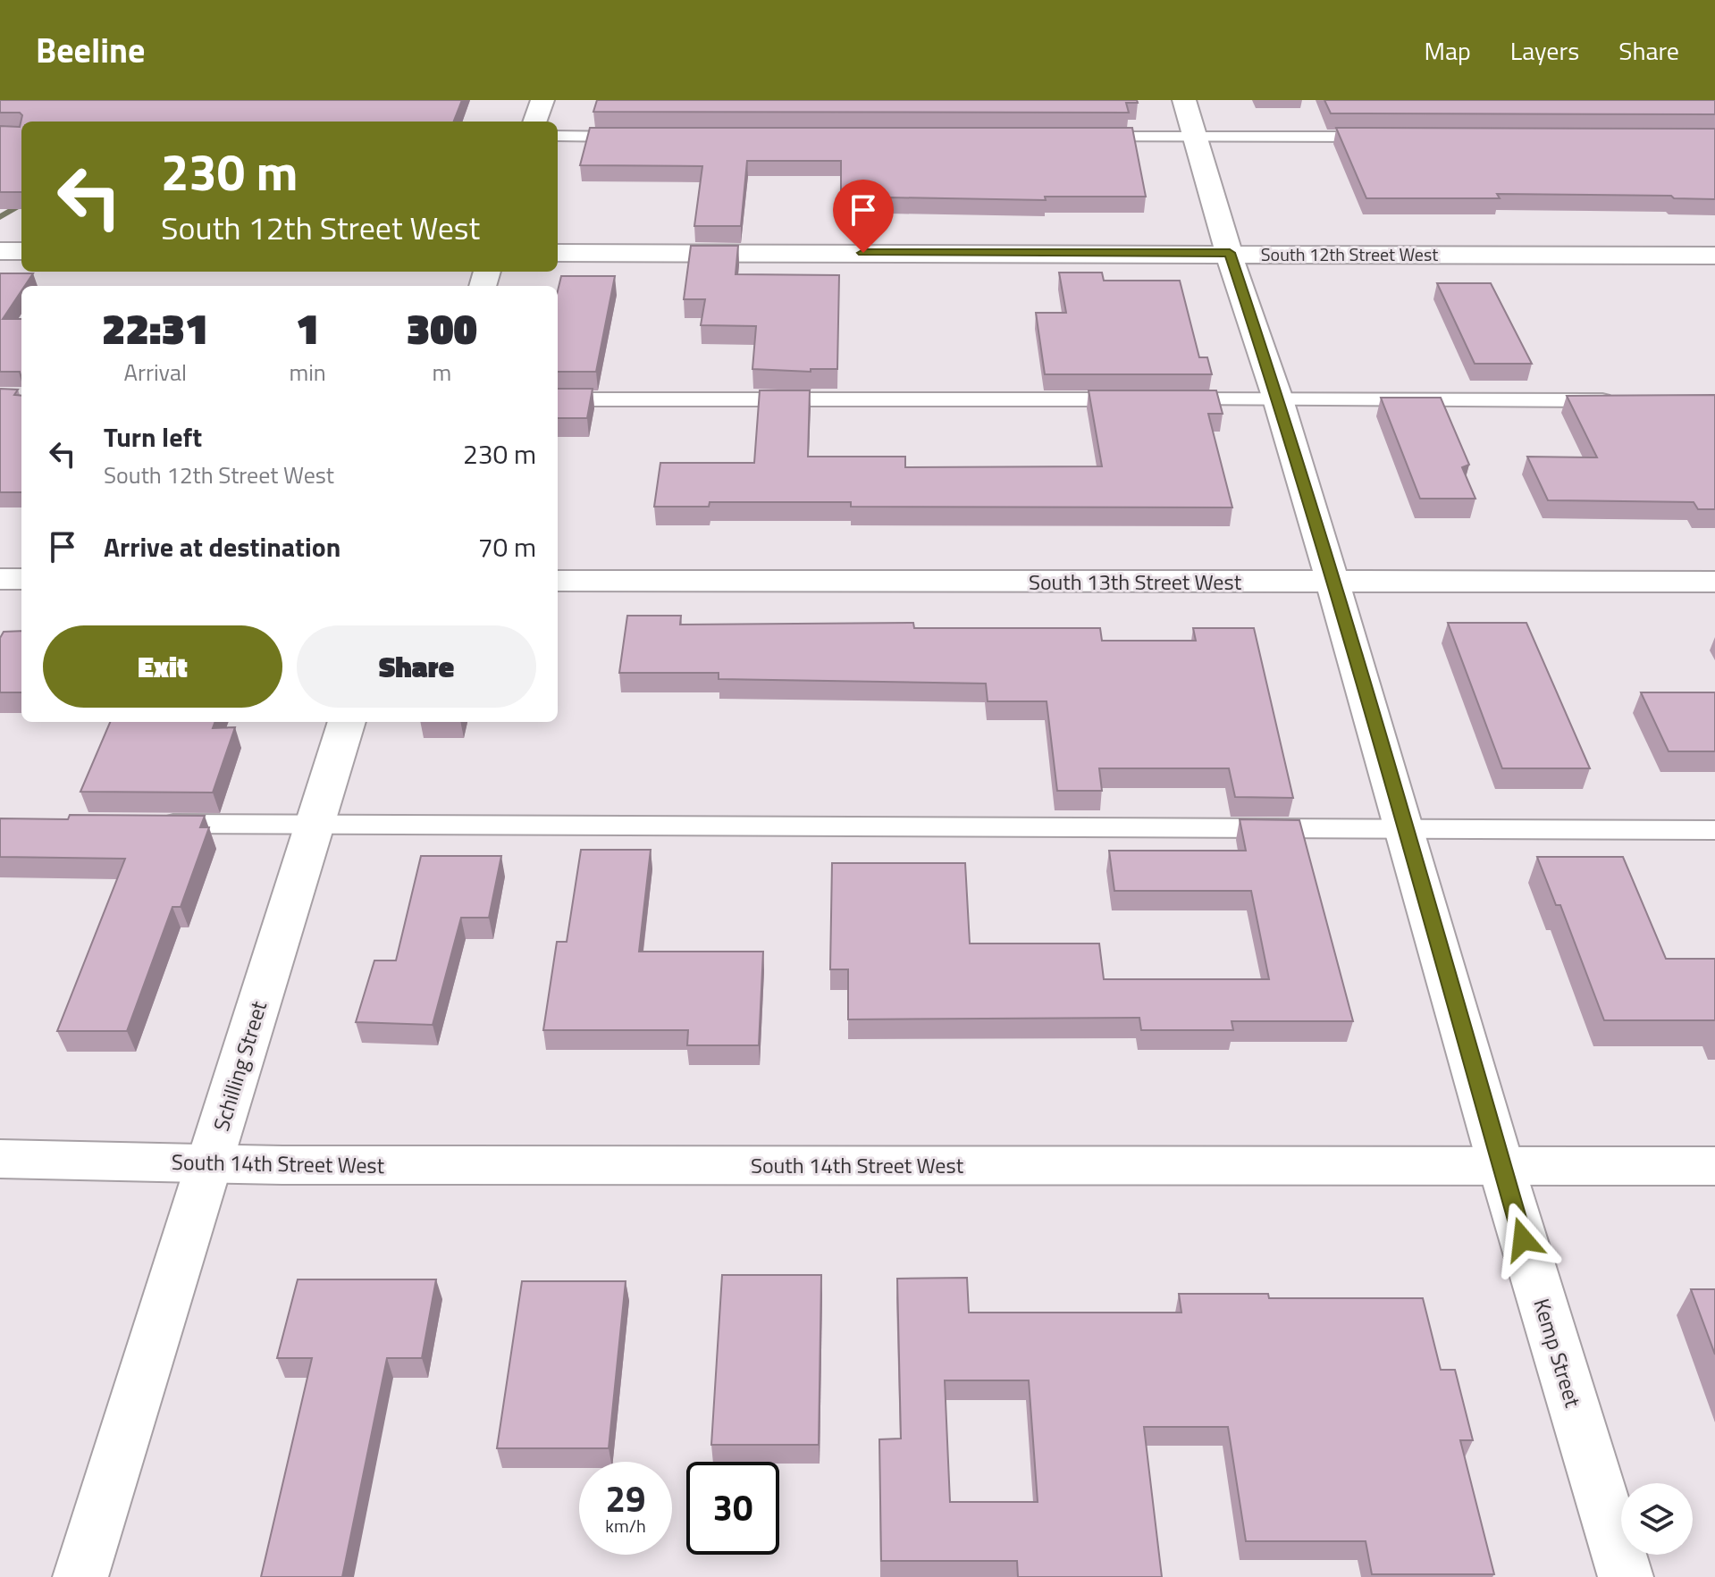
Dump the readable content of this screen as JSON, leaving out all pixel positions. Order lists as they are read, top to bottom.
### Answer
{
  "streets": {
    "street": [
      "South 12th Street West",
      "South 13th Street West",
      "Schilling Street",
      "South 14th Street West",
      "Kemp Street"
    ]
  },
  "crossings": [
    ["South 12th Street West", "Kemp Street"],
    ["South 13th Street West", "Kemp Street"],
    ["Schilling Street", "South 14th Street West"],
    ["South 14th Street West", "Kemp Street"]
  ],
  "page": {
    "header": "Beeline",
    "nav": ["Map", "Layers", "Share"],
    "turn": ["230 m", "South 12th Street West"],
    "eta": [
      "22:31",
      "Arrival",
      "1",
      "min",
      "300",
      "m"
    ],
    "list": [
      {
        "name": "Turn left",
        "note": "South 12th Street West",
        "value": "230 m"
      },
      {
        "name": "Arrive at destination",
        "value": "70 m"
      }
    ],
    "buttons": ["Exit", "Share"],
    "speed": "29 km/h",
    "limit": "30"
  }
}
